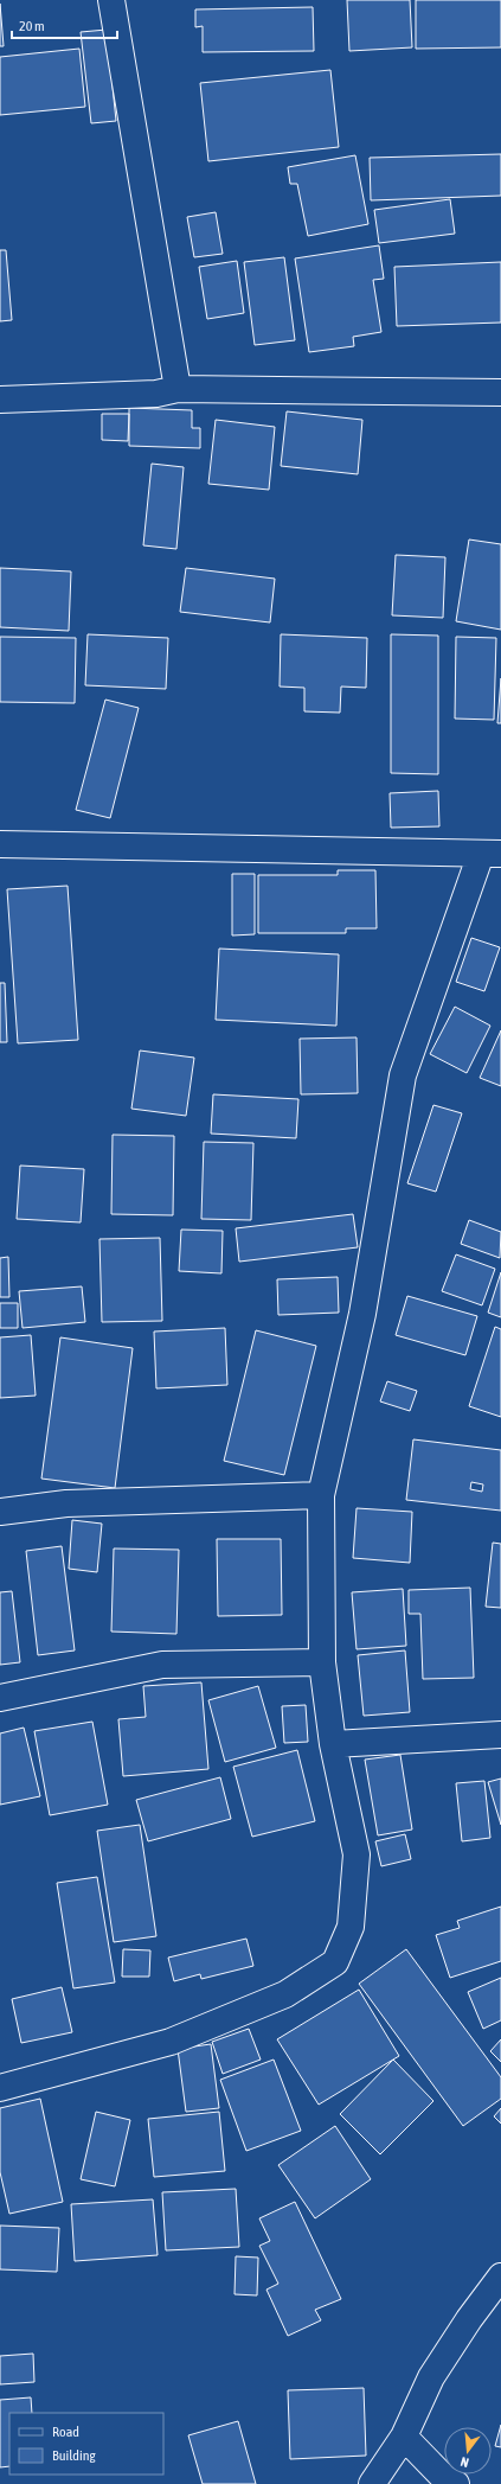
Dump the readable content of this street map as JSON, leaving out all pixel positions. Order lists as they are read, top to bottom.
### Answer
{
  "legend": ["Road", "Building"],
  "scale_bar": "20 m",
  "north": "bottom"
}
